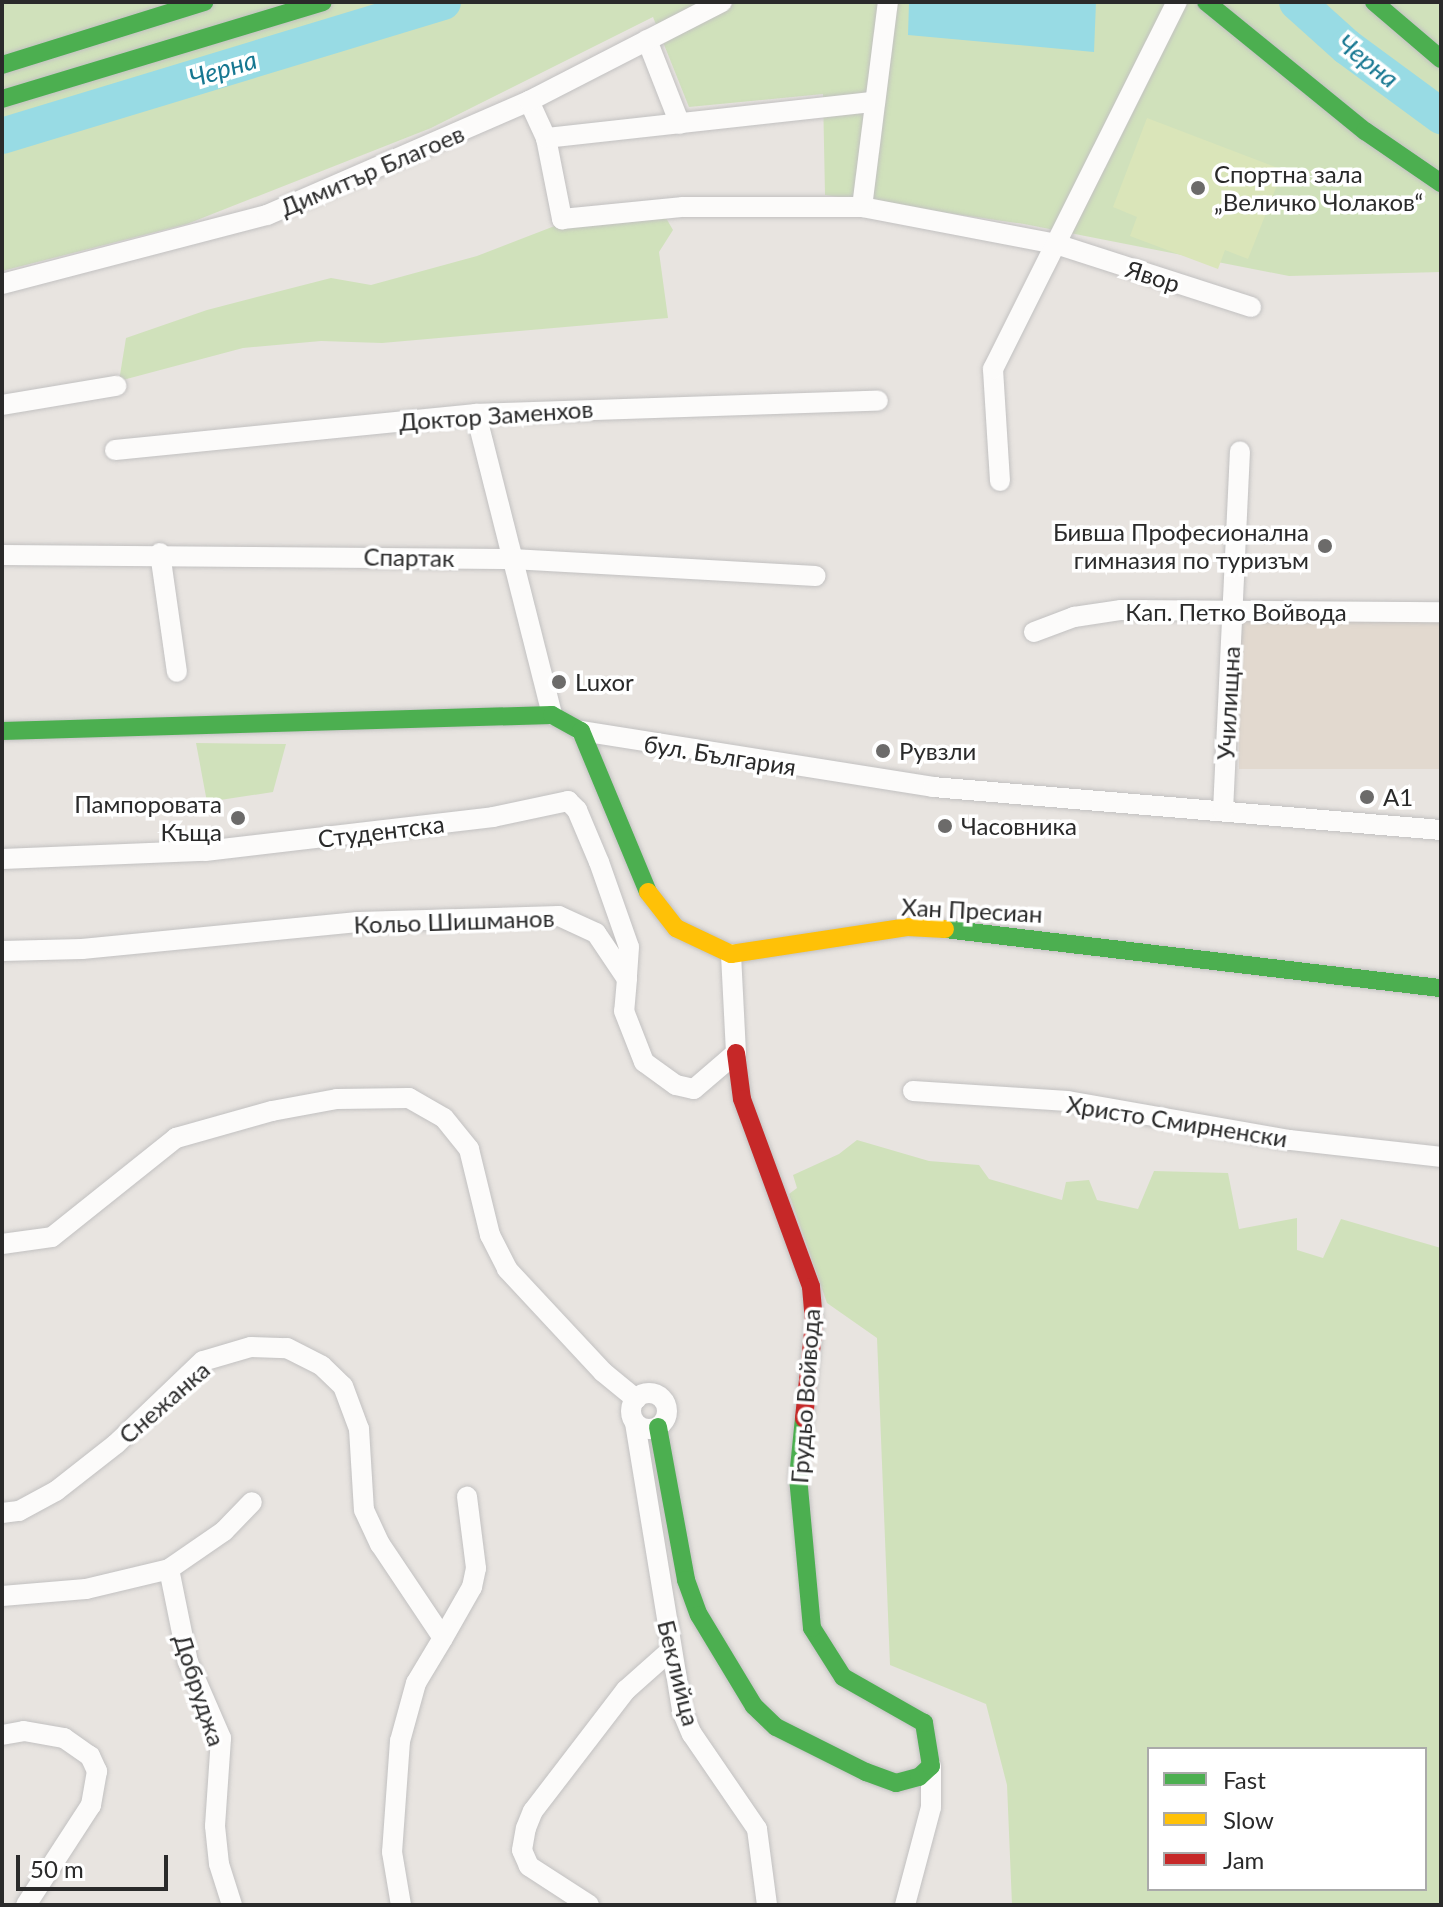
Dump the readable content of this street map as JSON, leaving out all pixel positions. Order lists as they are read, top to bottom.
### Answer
{
  "streets": {
    "street": [
      "Димитър Благоев",
      "Явор",
      "Доктор Заменхов",
      "Спартак",
      "Кап. Петко Войвода",
      "Училищна",
      "бул. България",
      "Студентска",
      "Хан Пресиан",
      "Кольо Шишманов",
      "Христо Смирненски",
      "Грудьо Войвода",
      "Снежанка",
      "Беклийца",
      "Добруджа"
    ]
  },
  "crossings": [
    ["Кап. Петко Войвода", "Училищна"],
    ["Училищна", "бул. България"],
    ["Студентска", "Кольо Шишманов"]
  ],
  "water": ["Черна"],
  "places": [
    "Спортна зала „Величко Чолаков“",
    "Бивша Професионална гимназия по туризъм",
    "Luxor",
    "Рувзли",
    "A1",
    "Пампоровата Къща",
    "Часовника"
  ],
  "legend": ["Fast", "Slow", "Jam"],
  "scale_bar": "50 m"
}
